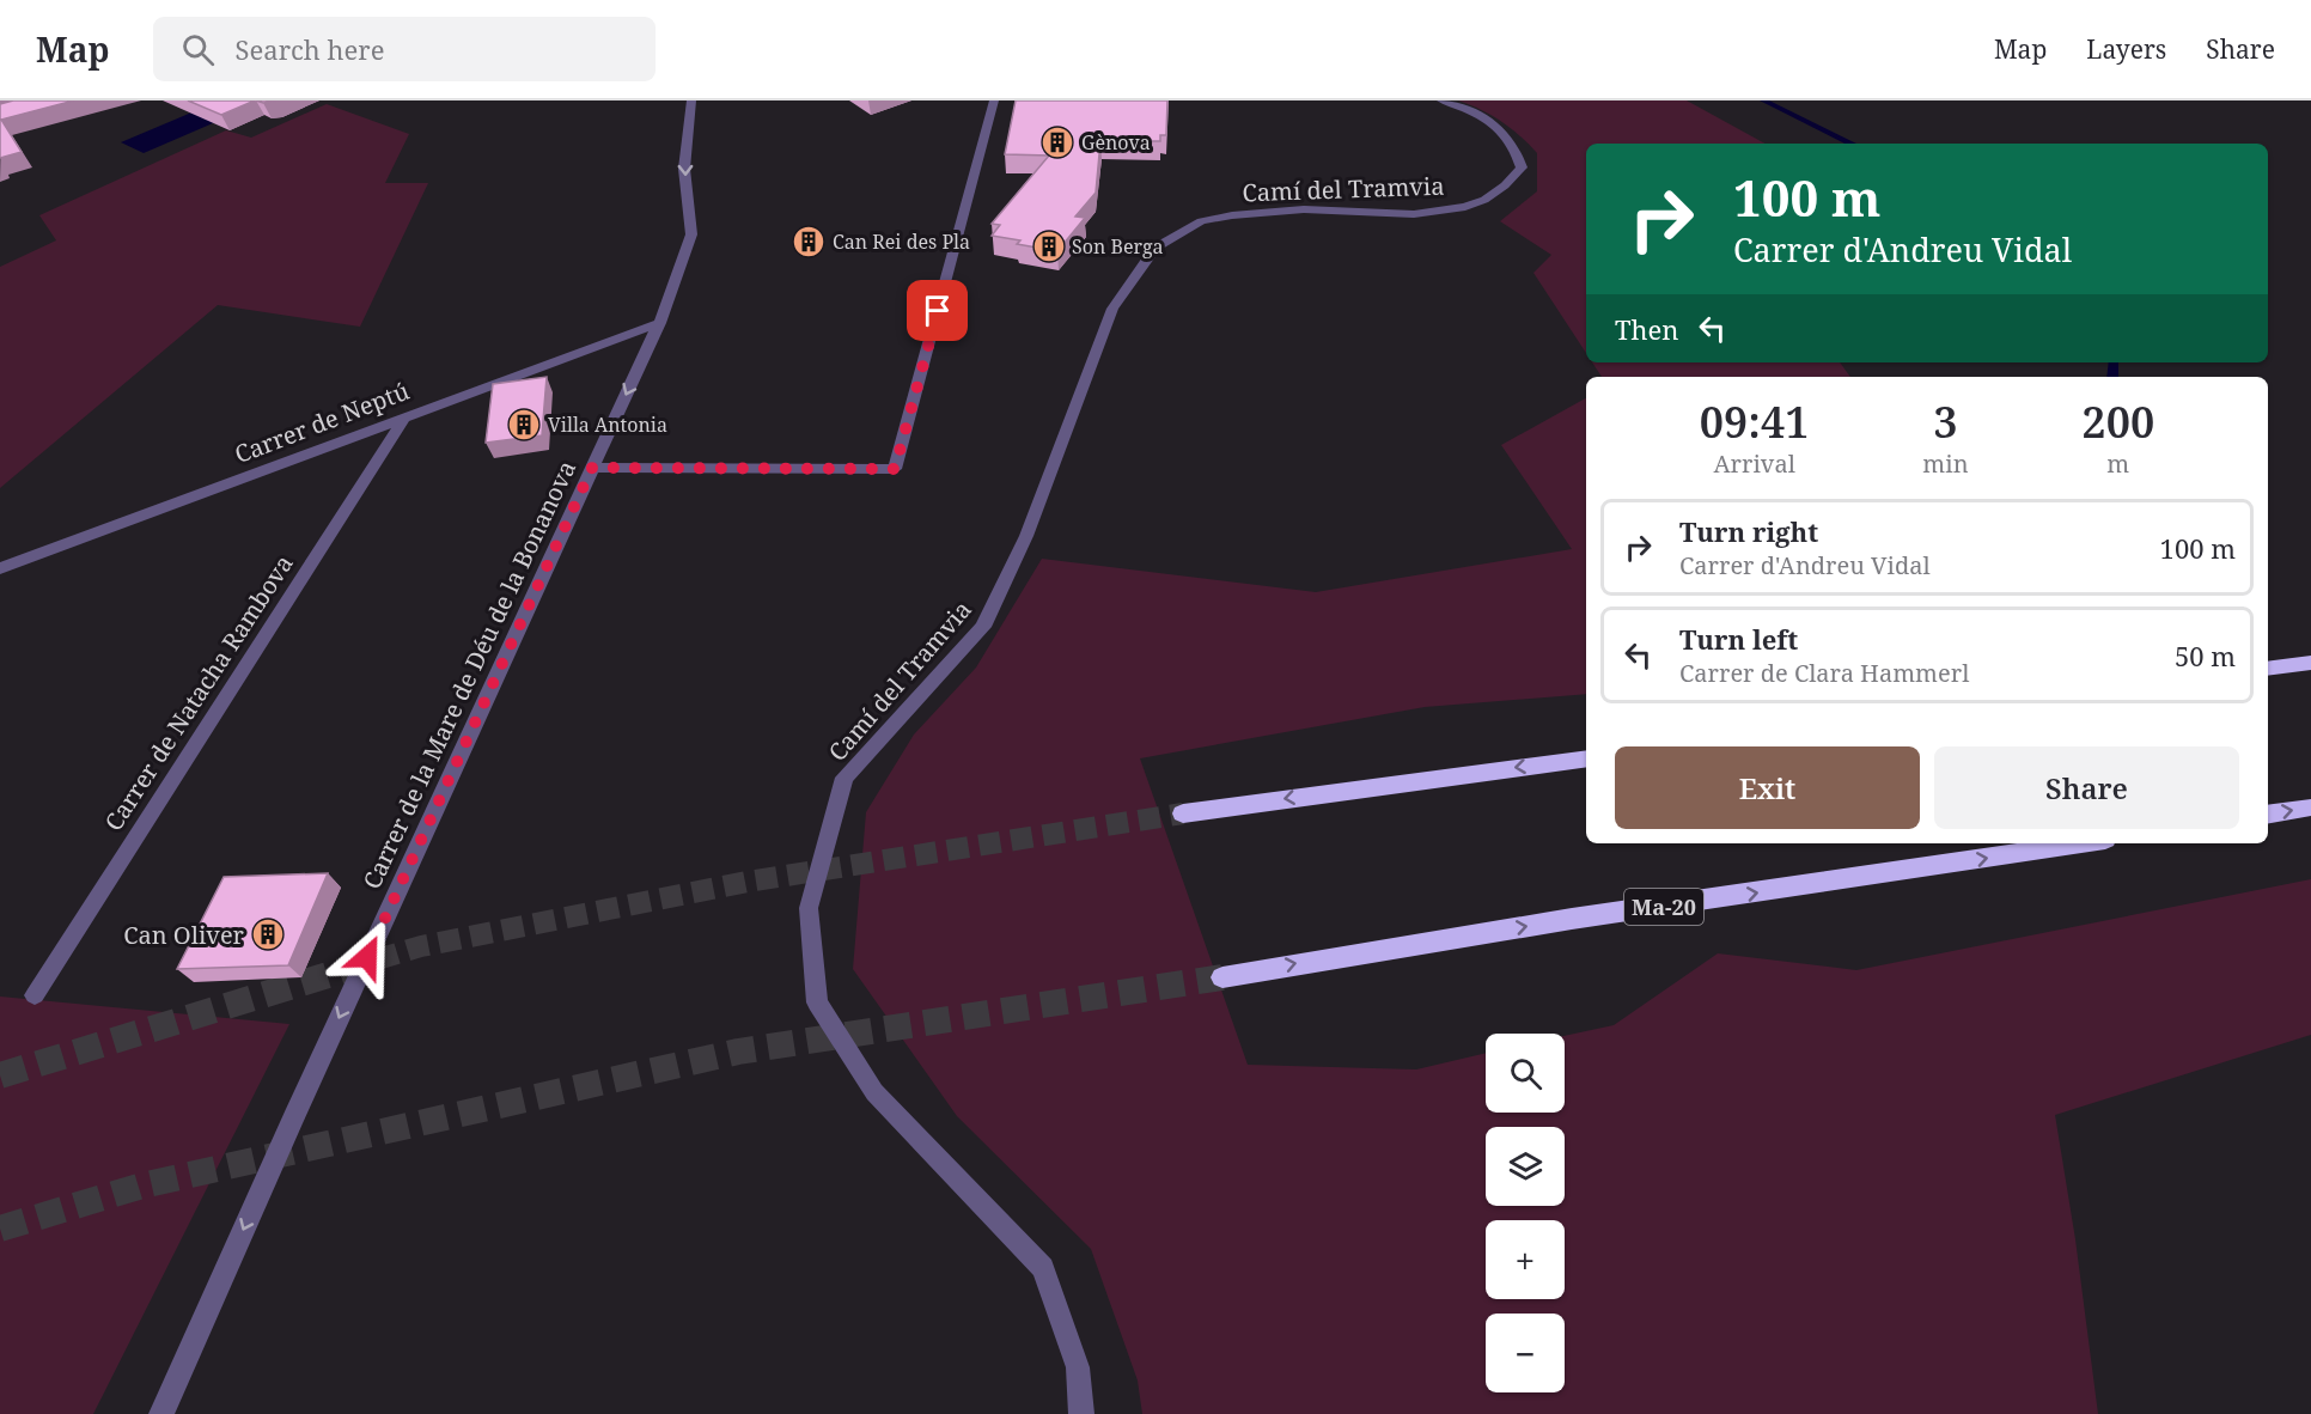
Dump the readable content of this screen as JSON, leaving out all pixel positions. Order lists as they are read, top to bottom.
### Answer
{
  "streets": {
    "highway": ["Ma-20"],
    "street": [
      "Camí del Tramvia",
      "Carrer de Neptú",
      "Carrer de la Mare de Déu de la Bonanova",
      "Carrer de Natacha Rambova"
    ]
  },
  "crossings": [
    ["Carrer de Neptú", "Carrer de la Mare de Déu de la Bonanova"],
    ["Carrer de Neptú", "Carrer de Natacha Rambova"]
  ],
  "one_way": ["Carrer de la Mare de Déu de la Bonanova"],
  "places": {
    "building": [
      "Gènova",
      "Can Rei des Pla",
      "Son Berga",
      "Villa Antonia",
      "Can Oliver"
    ]
  },
  "page": {
    "header": "Map",
    "search": "Search here",
    "nav": ["Map", "Layers", "Share"],
    "turn": ["100 m", "Carrer d'Andreu Vidal"],
    "then": "Then",
    "eta": [
      "09:41",
      "Arrival",
      "3",
      "min",
      "200",
      "m"
    ],
    "list": [
      {
        "name": "Turn right",
        "note": "Carrer d'Andreu Vidal",
        "value": "100 m"
      },
      {
        "name": "Turn left",
        "note": "Carrer de Clara Hammerl",
        "value": "50 m"
      }
    ],
    "buttons": ["Exit", "Share"],
    "map_buttons": ["+", "−"]
  }
}
